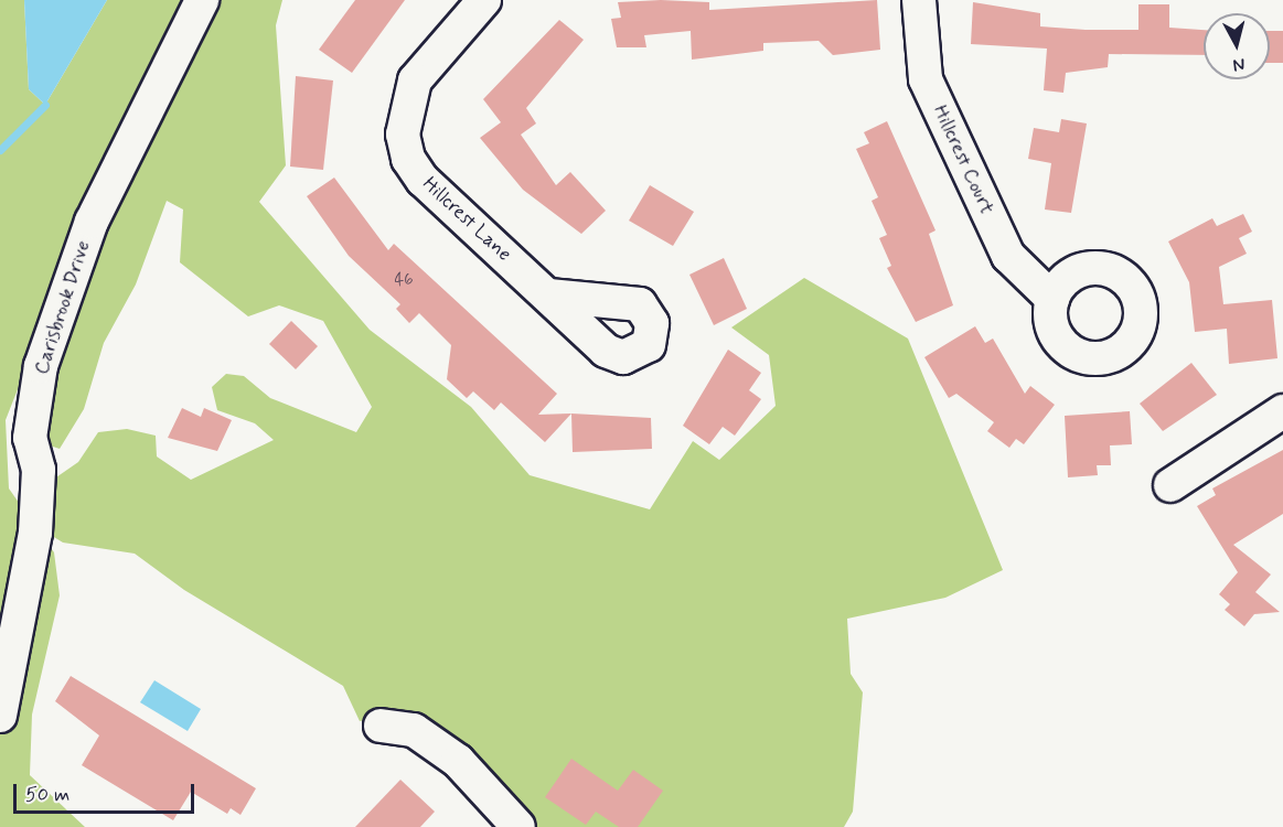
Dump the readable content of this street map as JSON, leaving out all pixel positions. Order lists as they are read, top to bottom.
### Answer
{
  "streets": {
    "street": ["Hillcrest Court", "Hillcrest Lane", "Carisbrook Drive"]
  },
  "house_numbers": ["46"],
  "scale_bar": "50 m",
  "north": "bottom"
}
